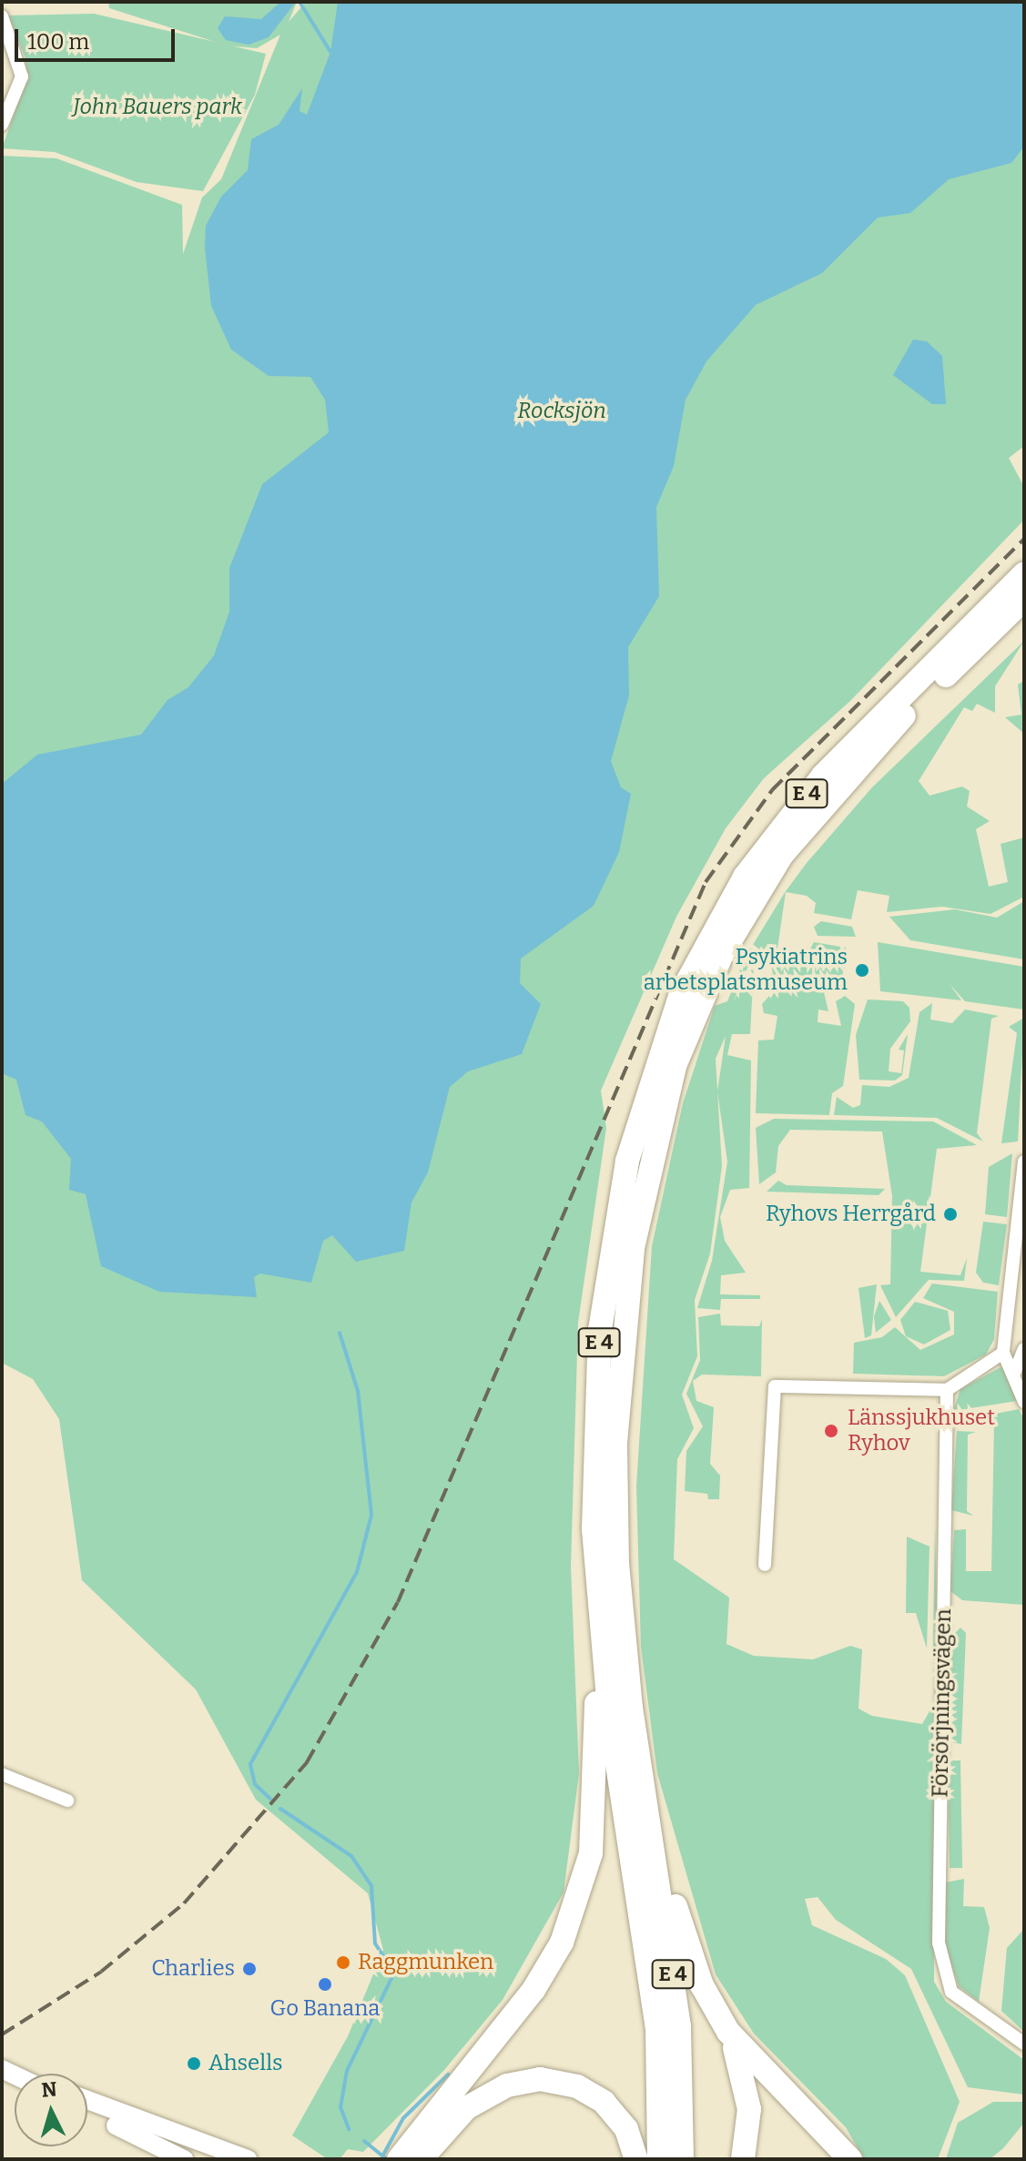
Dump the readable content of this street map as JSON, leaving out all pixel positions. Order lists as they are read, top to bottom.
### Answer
{
  "streets": {
    "highway": ["E 4"],
    "street": ["Försörjningsvägen"]
  },
  "parks": ["John Bauers park", "Rocksjön"],
  "places": [
    "Psykiatrins arbetsplatsmuseum",
    "Ryhovs Herrgård",
    "Länssjukhuset Ryhov",
    "Raggmunken",
    "Charlies",
    "Go Banana",
    "Ahsells"
  ],
  "scale_bar": "100 m",
  "north": "top"
}
